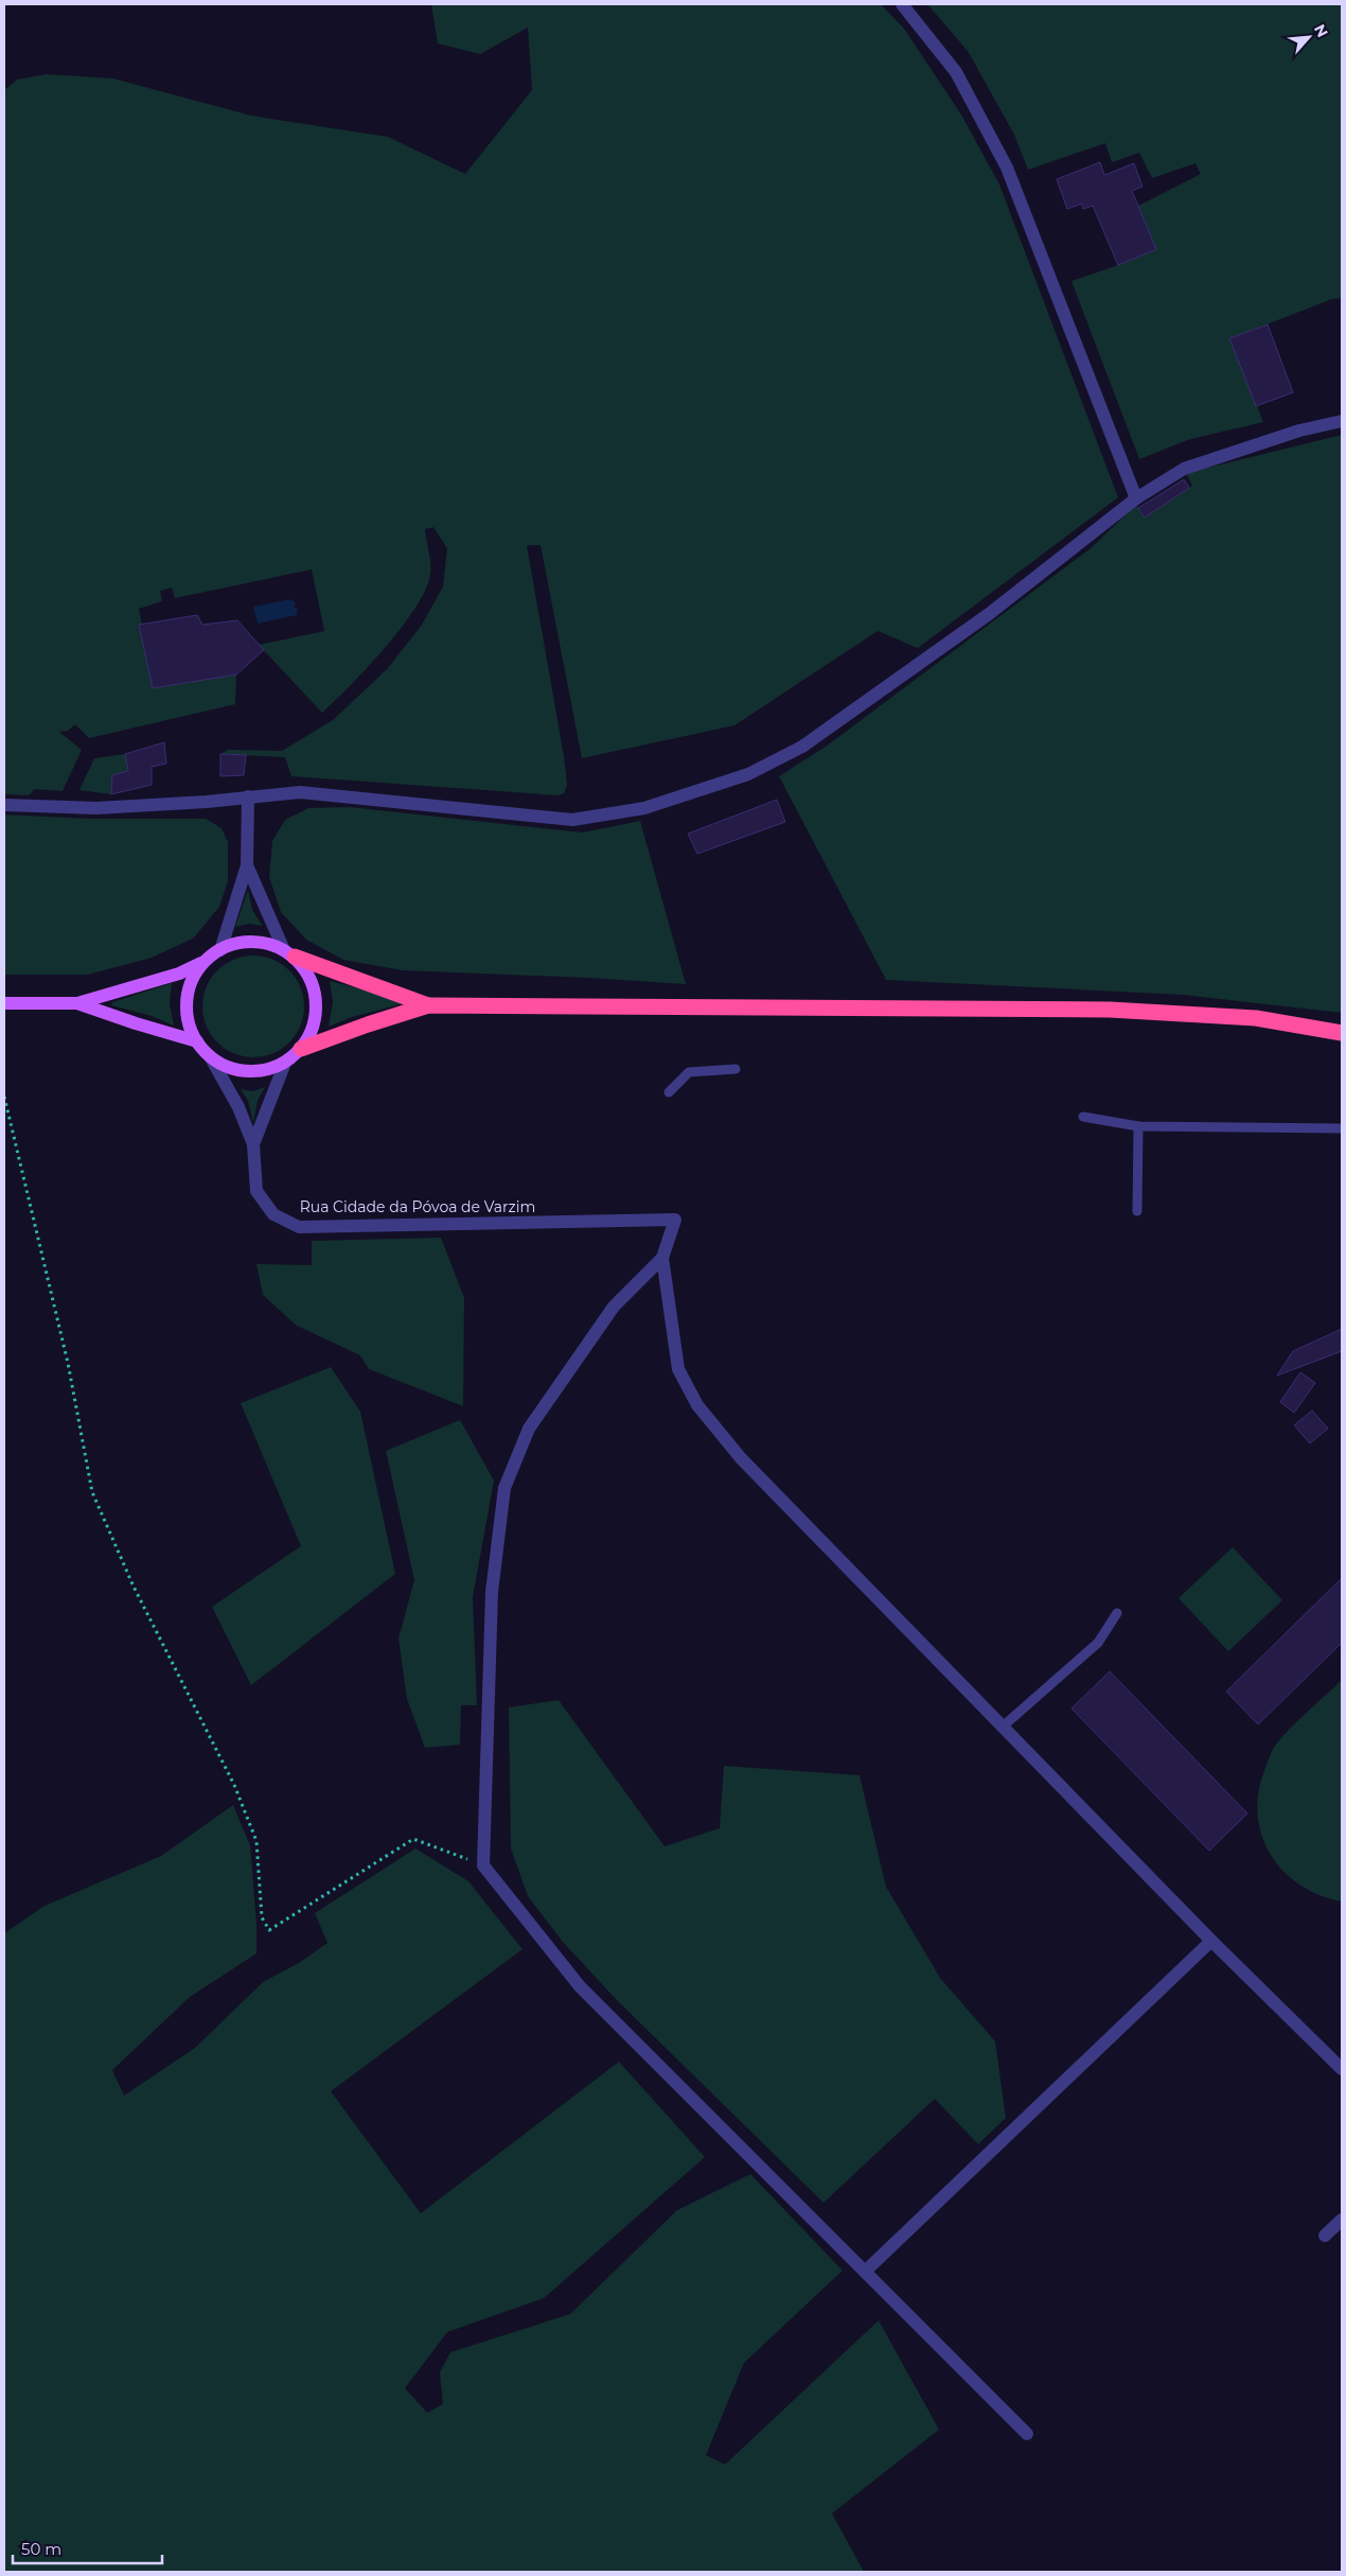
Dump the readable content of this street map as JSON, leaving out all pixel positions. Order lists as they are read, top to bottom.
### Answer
{
  "streets": {
    "street": ["Rua Cidade da Póvoa de Varzim"]
  },
  "scale_bar": "50 m",
  "north": "top right"
}
